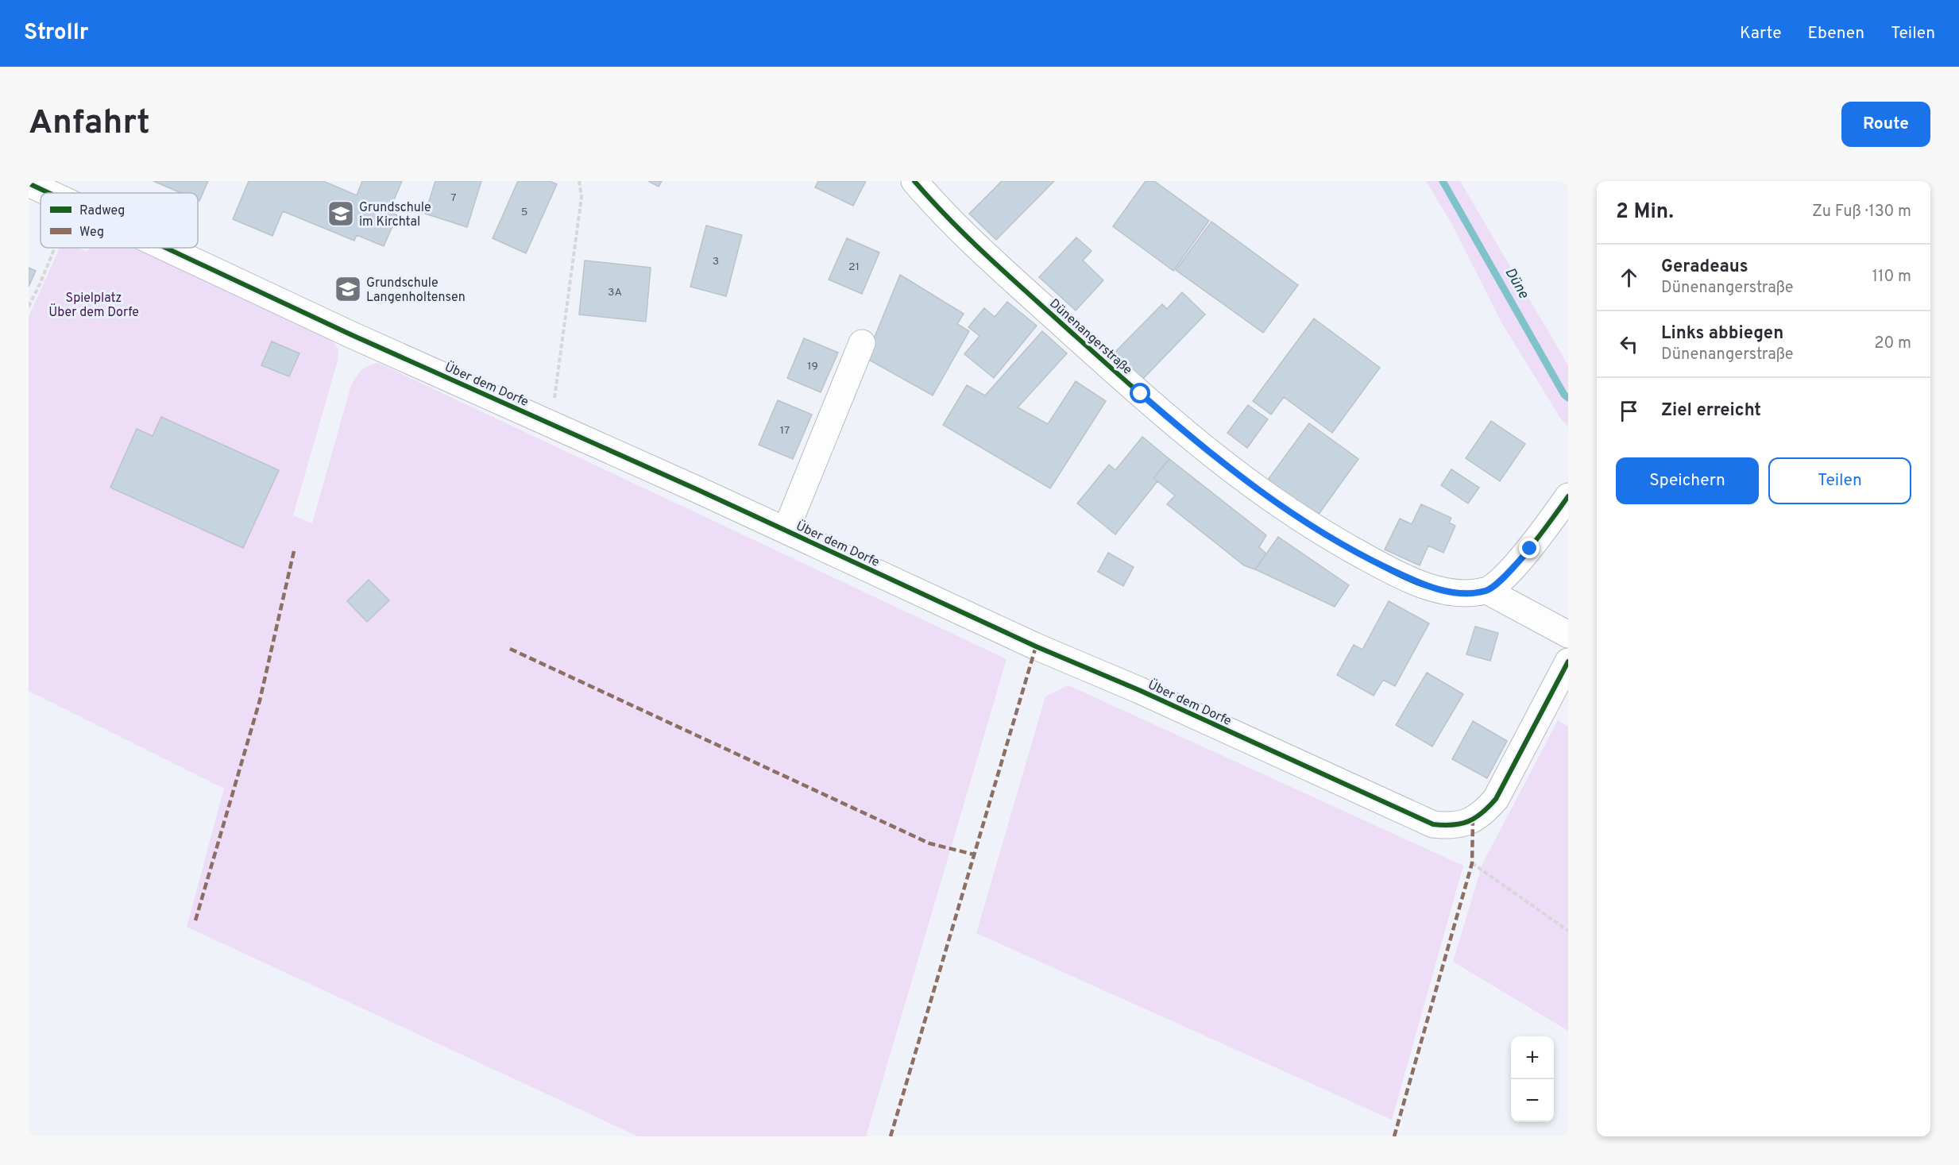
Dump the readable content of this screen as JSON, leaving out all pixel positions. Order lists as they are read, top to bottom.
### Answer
{
  "streets": {
    "street": ["Dünenangerstraße", "Über dem Dorfe"]
  },
  "water": ["Düne"],
  "parks": ["Spielplatz Über dem Dorfe"],
  "places": {
    "school or university": ["Grundschule im Kirchtal", "Grundschule Langenholtensen"]
  },
  "house_numbers": [
    "7",
    "5",
    "3",
    "21",
    "3A",
    "19",
    "17"
  ],
  "legend": ["Radweg", "Weg"],
  "page": {
    "header": "Strollr",
    "nav": ["Karte", "Ebenen", "Teilen"],
    "buttons": [
      "Route",
      ["Speichern", "Teilen"]
    ],
    "title": "Anfahrt",
    "heading": ["2 Min.", "Zu Fuß · 130 m"],
    "list": [
      ["Geradeaus", "Dünenangerstraße", "110 m"],
      ["Links abbiegen", "Dünenangerstraße", "20 m"],
      "Ziel erreicht"
    ],
    "map_buttons": ["+", "−"]
  }
}
